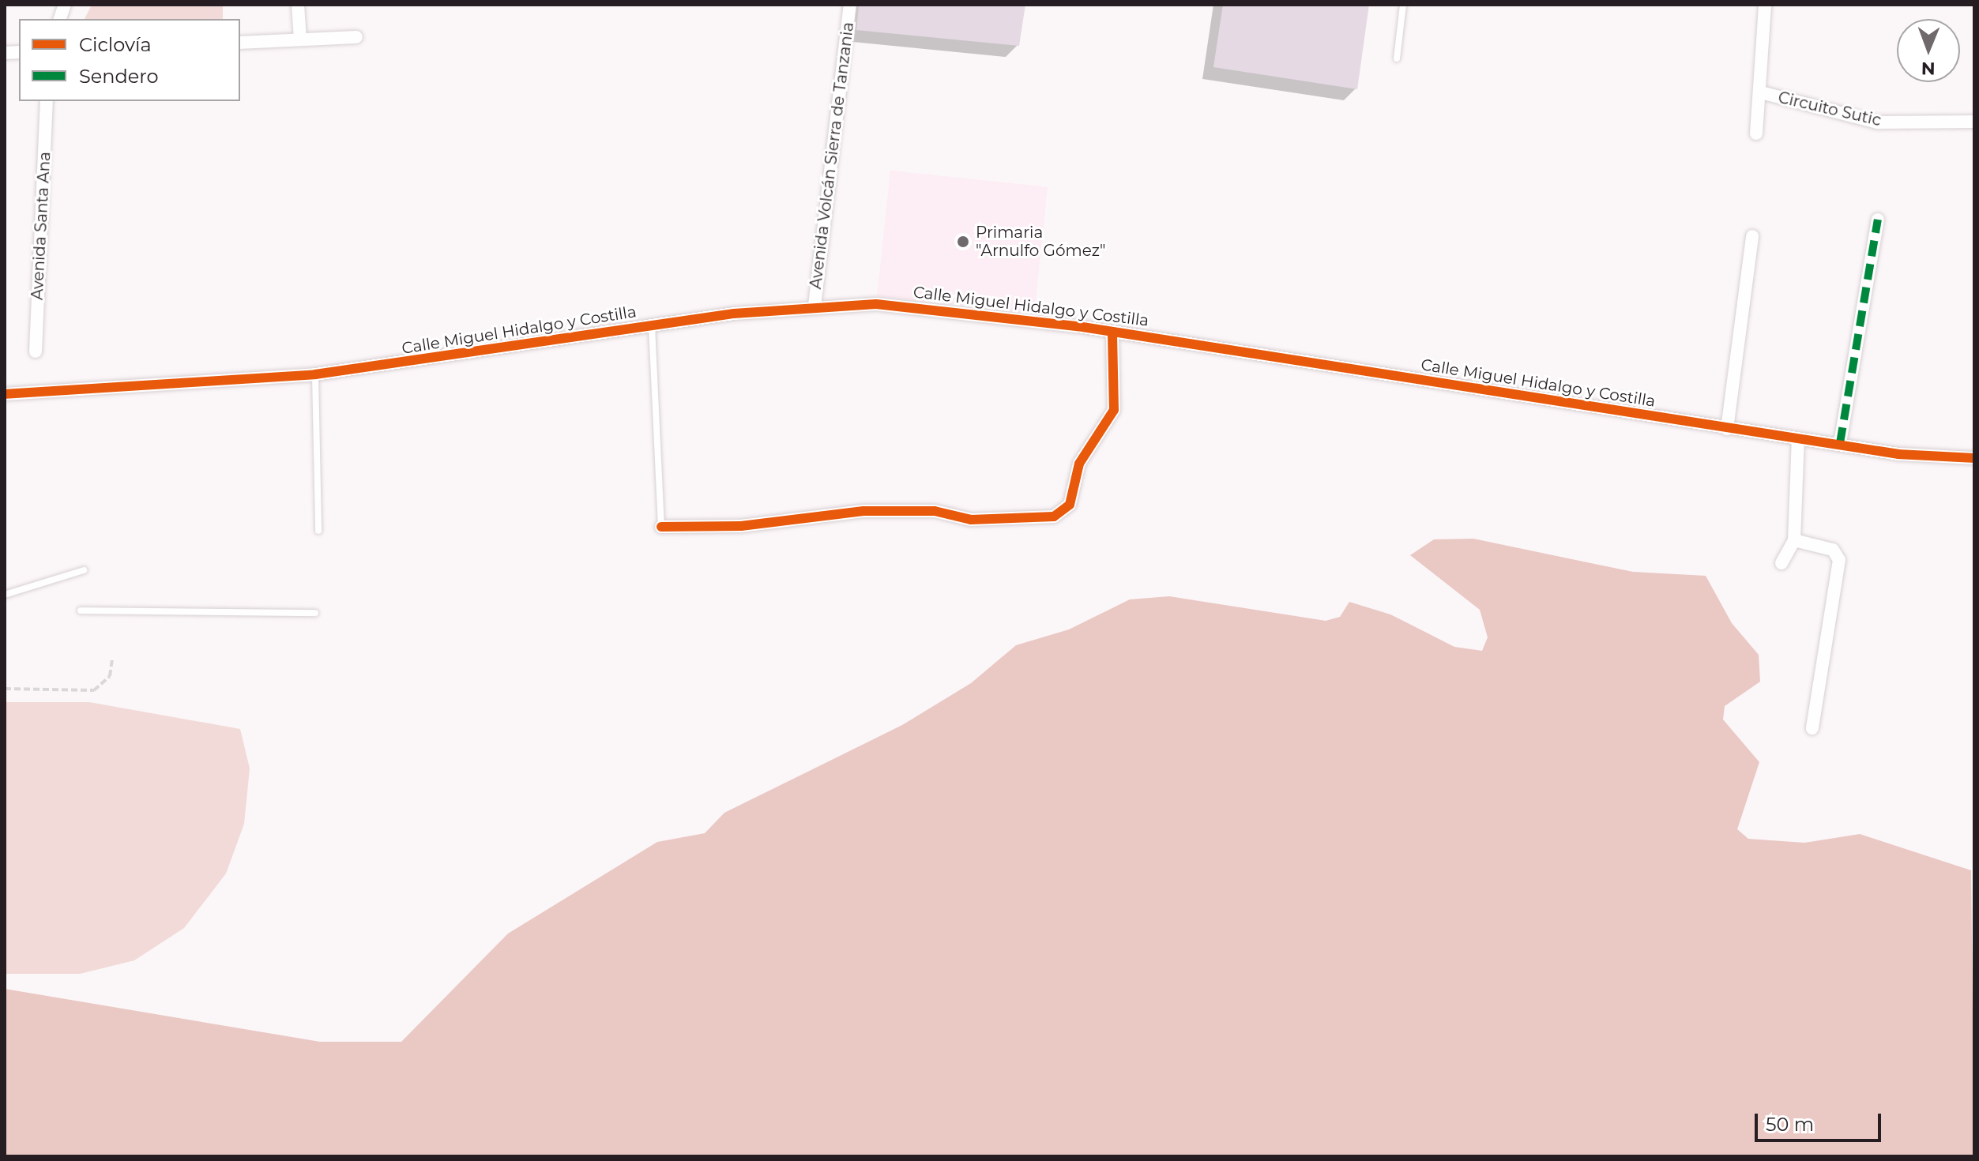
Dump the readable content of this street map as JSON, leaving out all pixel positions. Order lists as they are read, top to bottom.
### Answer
{
  "streets": {
    "street": [
      "Circuito Sutic",
      "Avenida Volcán Sierra de Tanzania",
      "Avenida Santa Ana",
      "Calle Miguel Hidalgo y Costilla"
    ]
  },
  "crossings": [
    ["Avenida Volcán Sierra de Tanzania", "Calle Miguel Hidalgo y Costilla"]
  ],
  "places": ["Primaria \"Arnulfo Gómez\""],
  "legend": ["Ciclovía", "Sendero"],
  "scale_bar": "50 m",
  "north": "bottom"
}
